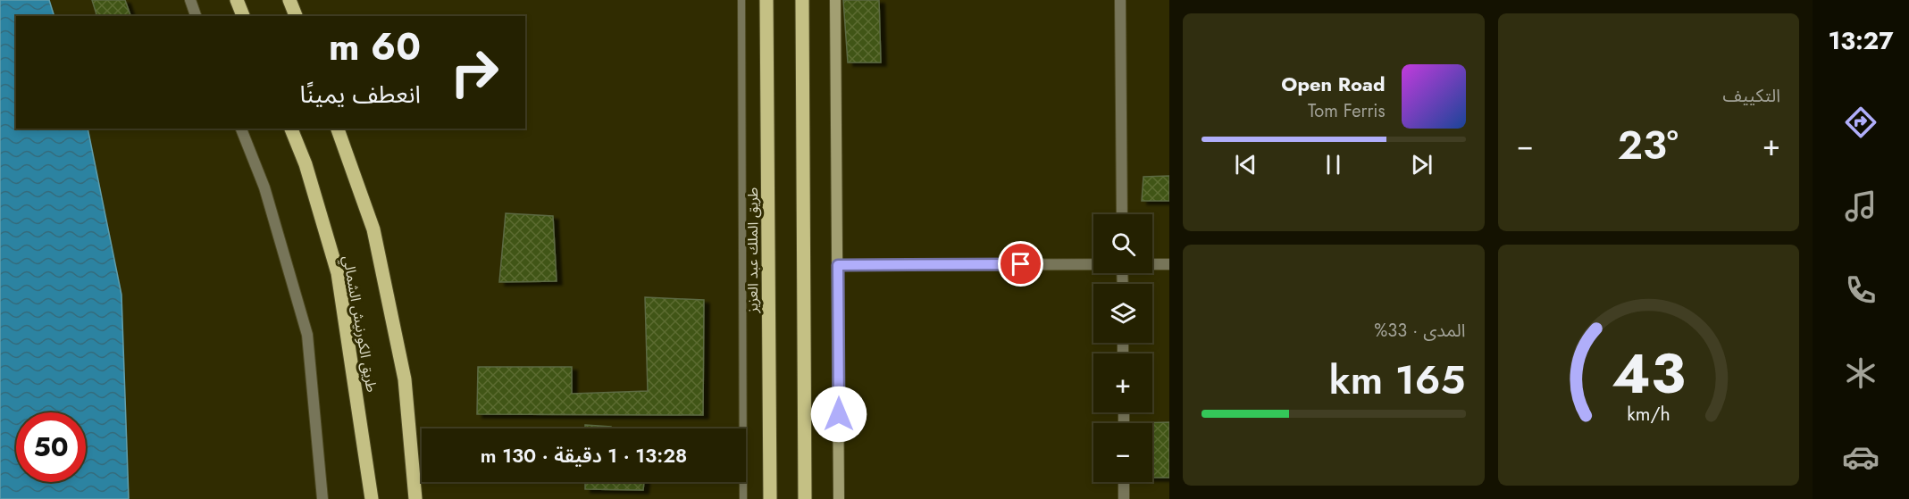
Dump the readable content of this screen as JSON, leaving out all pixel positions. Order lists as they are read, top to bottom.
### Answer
{
  "streets": {
    "main road": ["طريق الملك عبد العزيز", "طريق الكورنيش الشمالي"]
  },
  "page": {
    "tabs": "13:27",
    "tile": [
      "التكييف",
      ["المدى · 33%", "165 km"]
    ],
    "turn": ["60 m", "انعطف يمينًا"],
    "song": ["Open Road", "Tom Ferris"],
    "heat": ["−", "23°", "+"],
    "map_buttons": ["+", "−"],
    "limit": "50",
    "trip": "13:28 · 1 دقيقة · 130 m",
    "gauge": ["43", "km/h"]
  }
}
